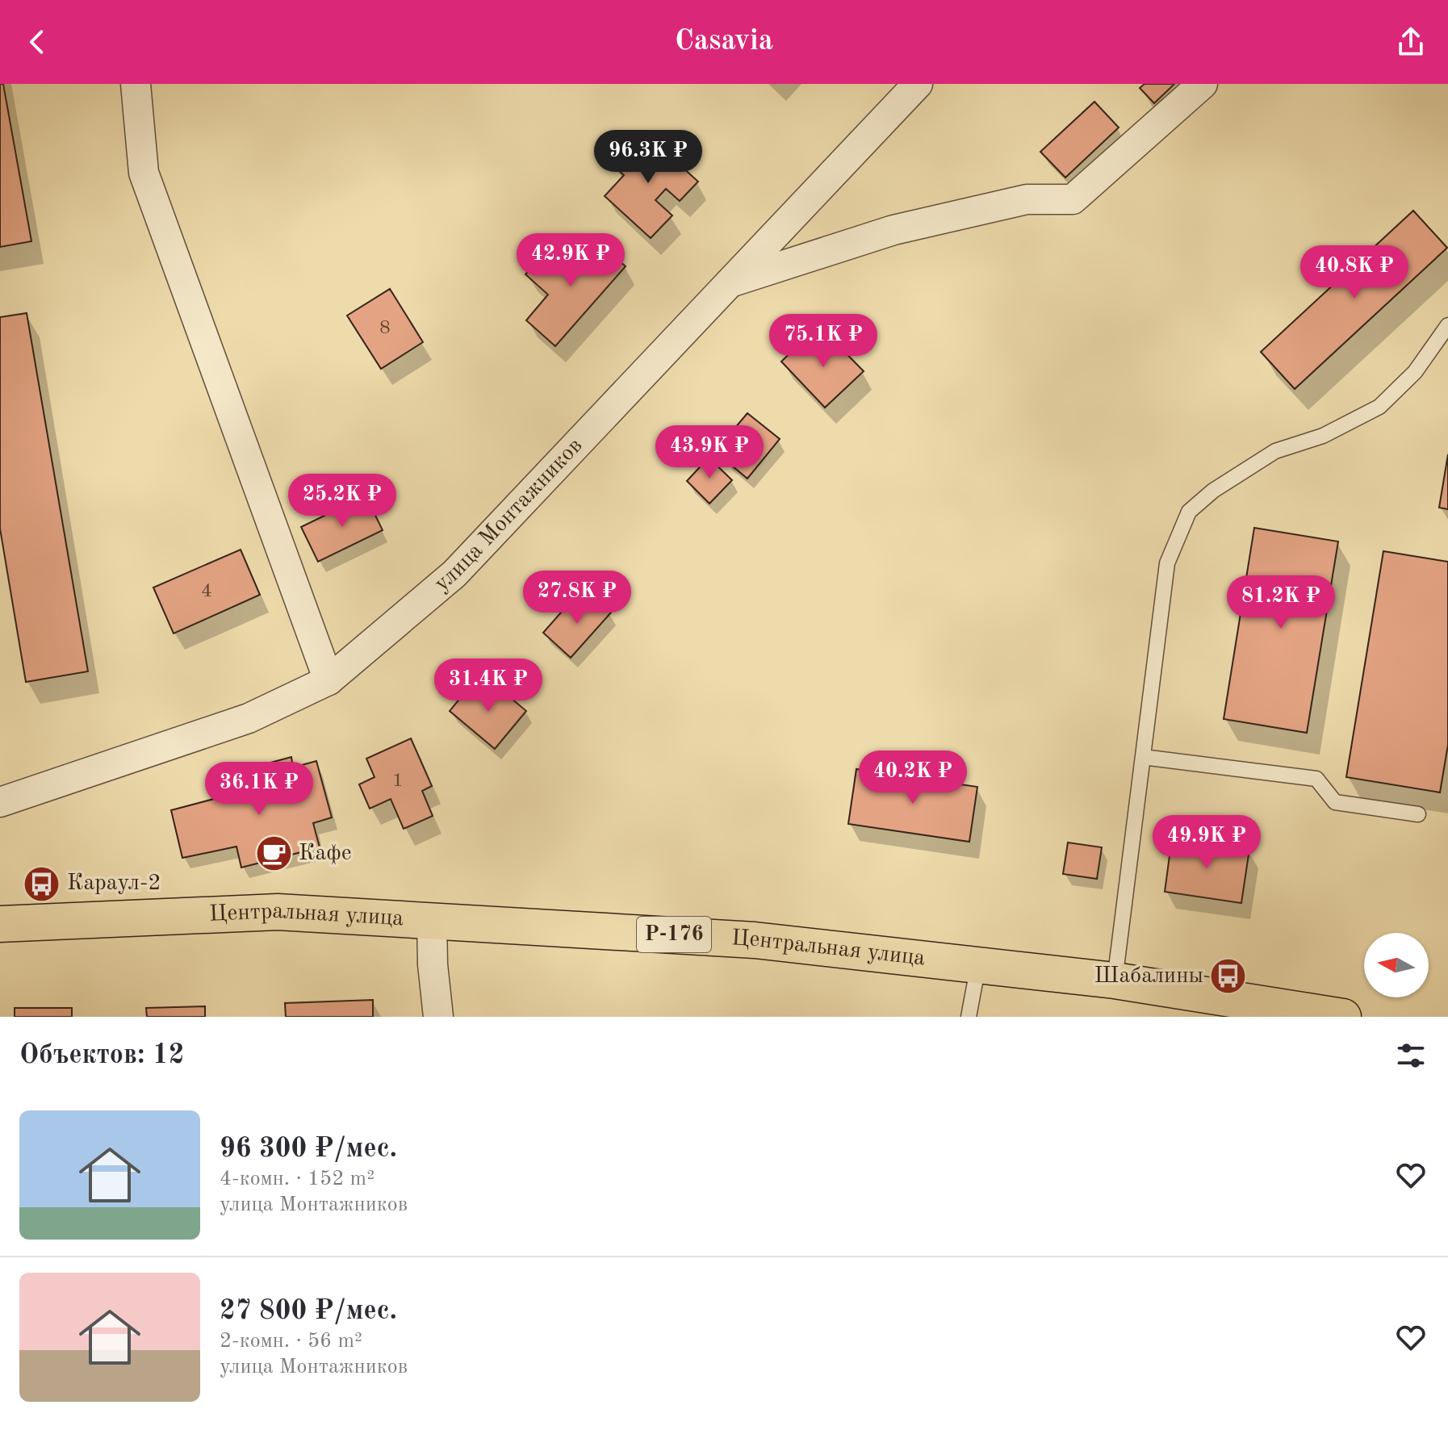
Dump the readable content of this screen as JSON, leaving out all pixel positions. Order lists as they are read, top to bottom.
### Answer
{
  "streets": {
    "highway": ["Центральная улица", "Р-176"],
    "street": ["улица Монтажников"]
  },
  "places": {
    "cafe": ["Кафе"],
    "bus stop": ["Караул-2", "Шабалины"]
  },
  "house_numbers": ["8", "4", "1"],
  "north": "left",
  "page": {
    "header": "Casavia",
    "price": [
      "96.3K ₽",
      "42.9K ₽",
      "40.8K ₽",
      "75.1K ₽",
      "43.9K ₽",
      "25.2K ₽",
      "27.8K ₽",
      "81.2K ₽",
      "31.4K ₽",
      "40.2K ₽",
      "36.1K ₽",
      "49.9K ₽"
    ],
    "heading": "Объектов: 12",
    "list": [
      {
        "name": "96 300 ₽/мес.",
        "note": "4-комн. · 152 m² · улица Монтажников"
      },
      {
        "name": "27 800 ₽/мес.",
        "note": "2-комн. · 56 m² · улица Монтажников"
      }
    ]
  }
}
